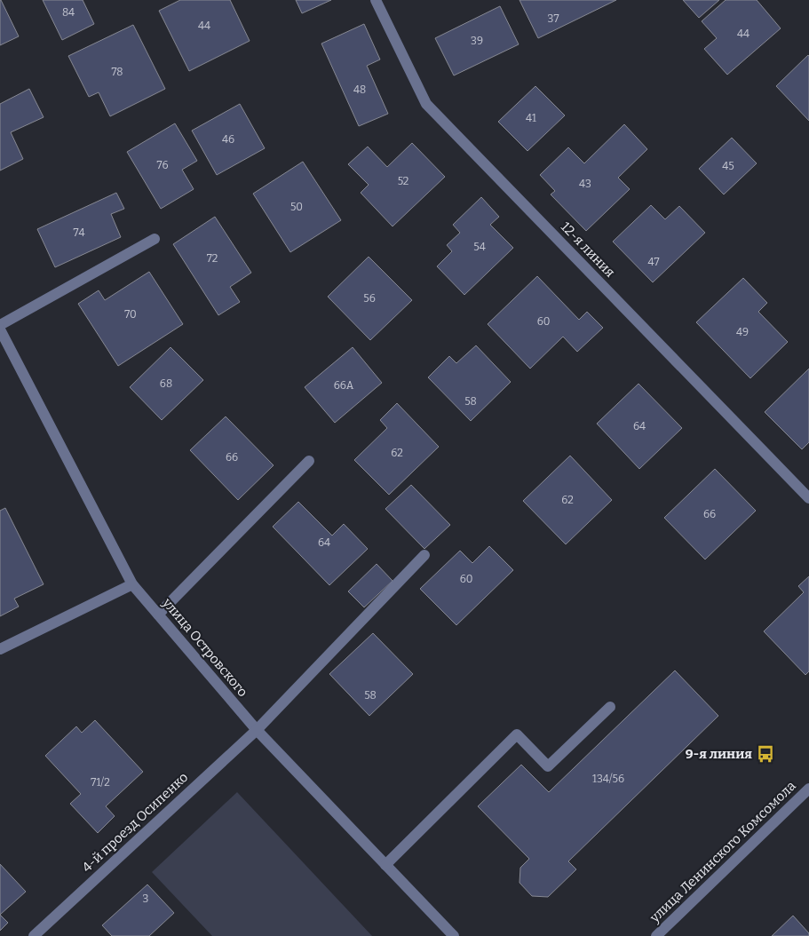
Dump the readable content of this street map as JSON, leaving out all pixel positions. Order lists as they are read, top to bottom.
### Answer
{
  "streets": {
    "street": [
      "12-я линия",
      "улица Островского",
      "4-й проезд Осипенко",
      "улица Ленинского Комсомола"
    ]
  },
  "crossings": [
    ["улица Островского", "4-й проезд Осипенко"]
  ],
  "places": {
    "bus stop": ["9-я линия"]
  },
  "house_numbers": [
    "84",
    "37",
    "44",
    "44",
    "39",
    "78",
    "48",
    "41",
    "46",
    "76",
    "45",
    "52",
    "43",
    "50",
    "74",
    "54",
    "72",
    "47",
    "56",
    "70",
    "60",
    "49",
    "68",
    "66А",
    "58",
    "64",
    "62",
    "66",
    "62",
    "66",
    "64",
    "60",
    "58",
    "134/56",
    "71/2",
    "3"
  ]
}
